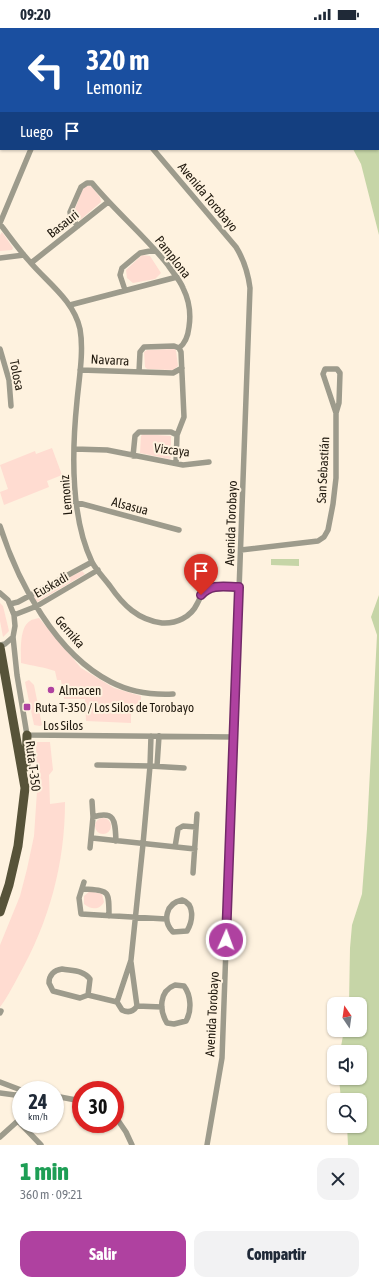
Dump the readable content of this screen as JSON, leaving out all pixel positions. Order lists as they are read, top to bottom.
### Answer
{
  "streets": {
    "main road": ["Ruta T-350"],
    "street": [
      "Avenida Torobayo",
      "Basauri",
      "Pamplona",
      "Navarra",
      "Tolosa",
      "Vizcaya",
      "San Sebastián",
      "Lemoniz",
      "Alsasua",
      "Euskadi",
      "Gernika",
      "Los Silos"
    ]
  },
  "crossings": [
    ["Avenida Torobayo", "San Sebastián"],
    ["Avenida Torobayo", "Lemoniz"],
    ["Avenida Torobayo", "Los Silos"],
    ["Basauri", "Pamplona"],
    ["Basauri", "Lemoniz"],
    ["Pamplona", "Navarra"],
    ["Navarra", "Lemoniz"],
    ["Vizcaya", "Lemoniz"],
    ["Lemoniz", "Alsasua"],
    ["Lemoniz", "Euskadi"],
    ["Euskadi", "Gernika"],
    ["Euskadi", "Los Silos"]
  ],
  "places": {
    "other": ["Almacen"],
    "transit": ["Ruta T-350 / Los Silos de Torobayo"]
  },
  "north": "top",
  "page": {
    "status": "09:20",
    "turn": ["320 m", "Lemoniz"],
    "then": "Luego",
    "speed": "24 km/h",
    "limit": "30",
    "heading": ["1 min", "360 m · 09:21"],
    "buttons": ["Salir", "Compartir"]
  }
}
